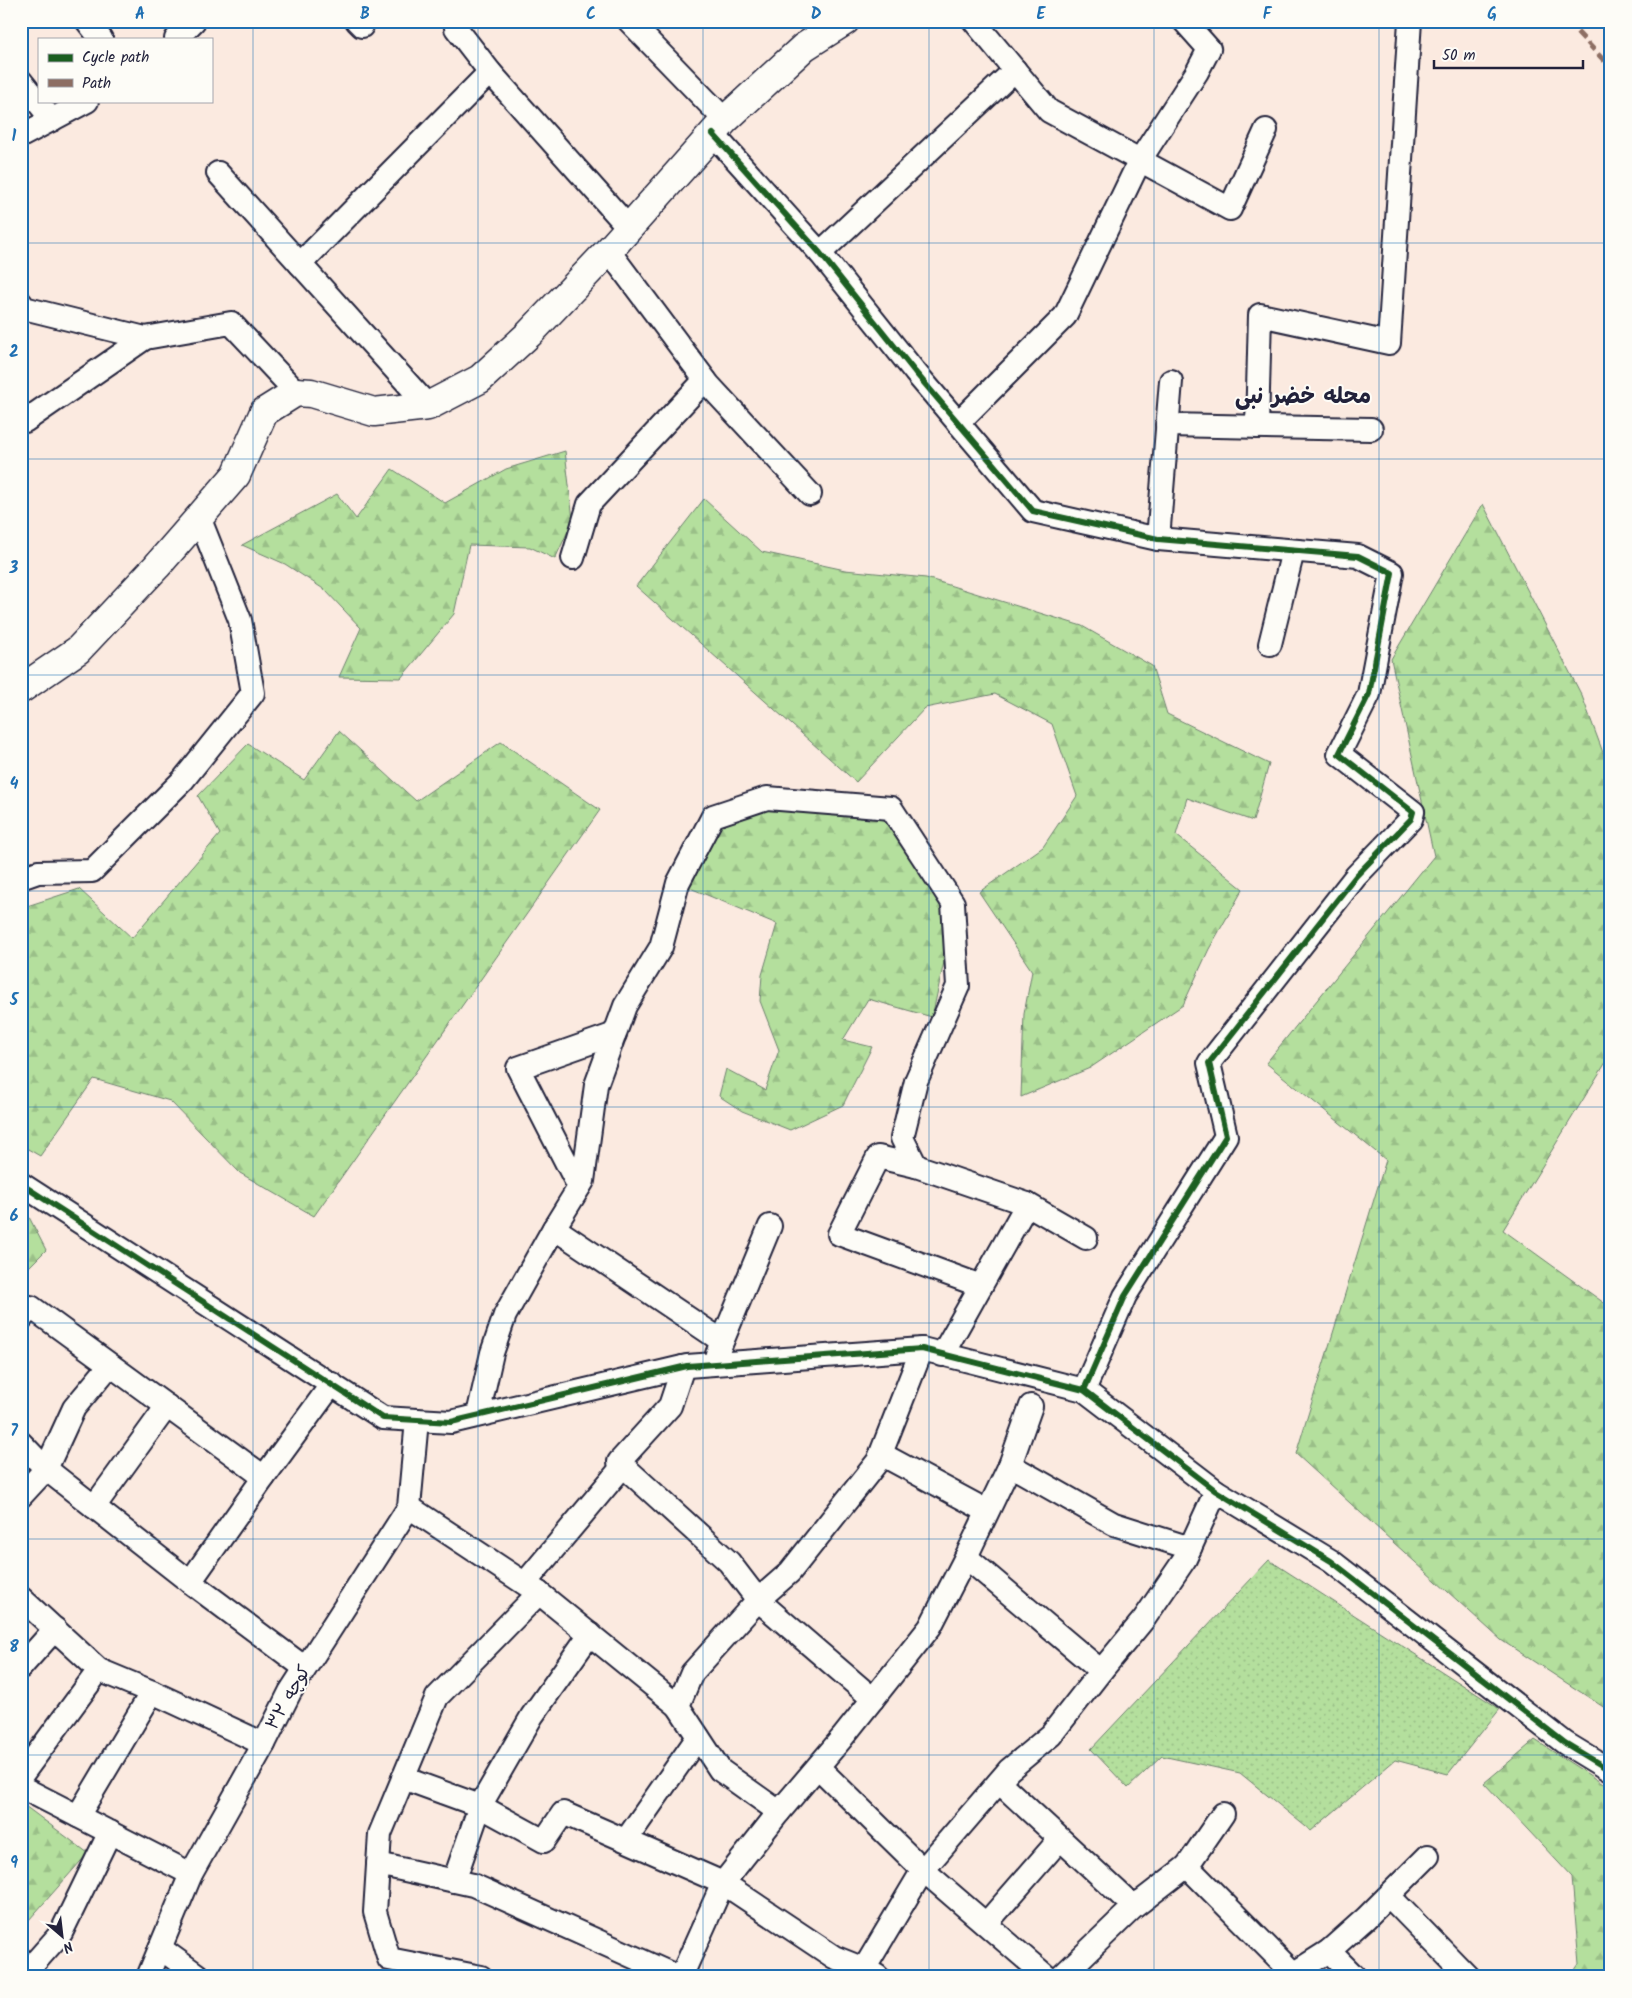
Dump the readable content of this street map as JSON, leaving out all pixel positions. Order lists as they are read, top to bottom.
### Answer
{
  "streets": {
    "street": ["کوچه ۳۲"]
  },
  "districts": ["محله خضر نبی"],
  "legend": ["Cycle path", "Path"],
  "scale_bar": "50 m",
  "north": "bottom right",
  "grid": {
    "columns": [
      "A",
      "B",
      "C",
      "D",
      "E",
      "F",
      "G"
    ],
    "rows": [
      "1",
      "2",
      "3",
      "4",
      "5",
      "6",
      "7",
      "8",
      "9"
    ]
  }
}
